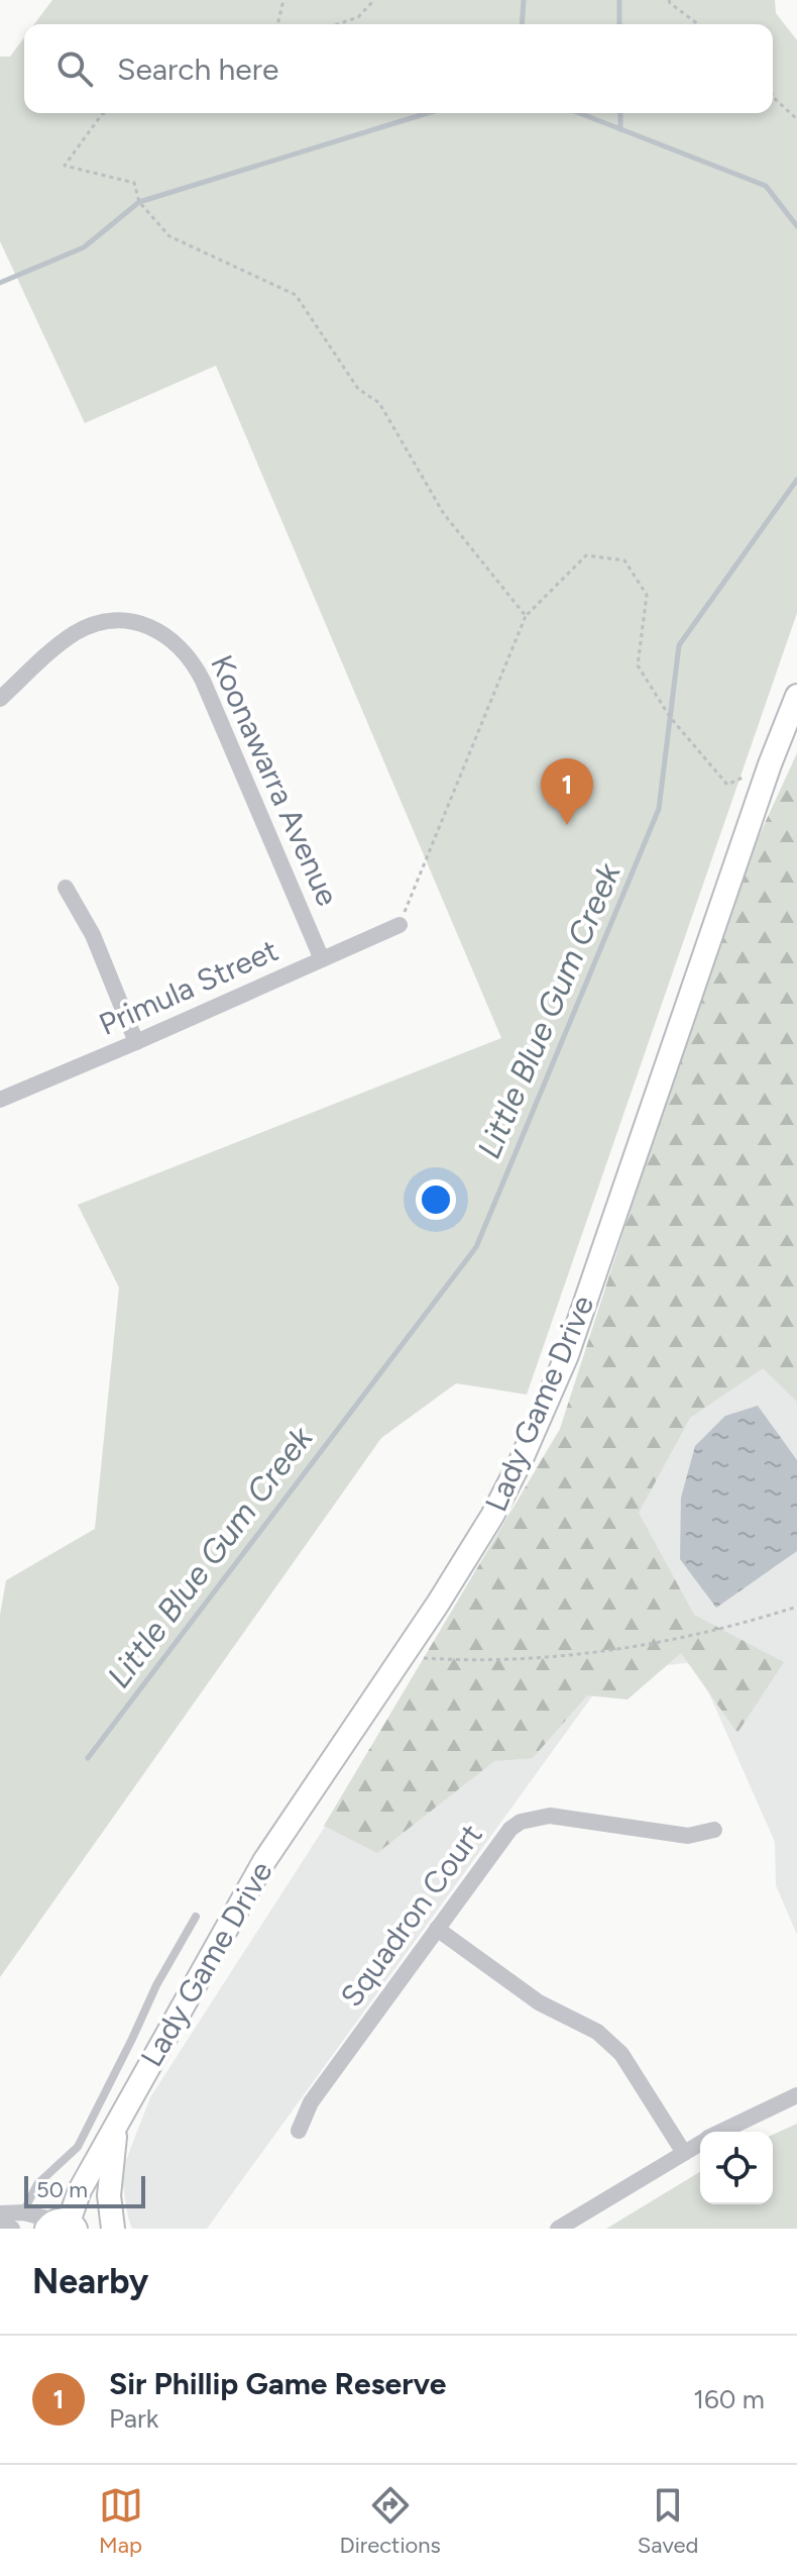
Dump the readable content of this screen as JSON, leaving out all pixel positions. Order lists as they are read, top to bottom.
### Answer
{
  "streets": {
    "main road": ["Lady Game Drive"],
    "street": ["Koonawarra Avenue", "Primula Street", "Squadron Court"]
  },
  "crossings": [
    ["Koonawarra Avenue", "Primula Street"]
  ],
  "water": ["Little Blue Gum Creek"],
  "scale_bar": "50 m",
  "page": {
    "search": "Search here",
    "pins": "1",
    "scale": "50 m",
    "heading": "Nearby",
    "list": [
      {
        "mark": "1",
        "name": "Sir Phillip Game Reserve",
        "note": "Park",
        "value": "160 m"
      }
    ],
    "nav": ["Map", "Directions", "Saved"]
  }
}
